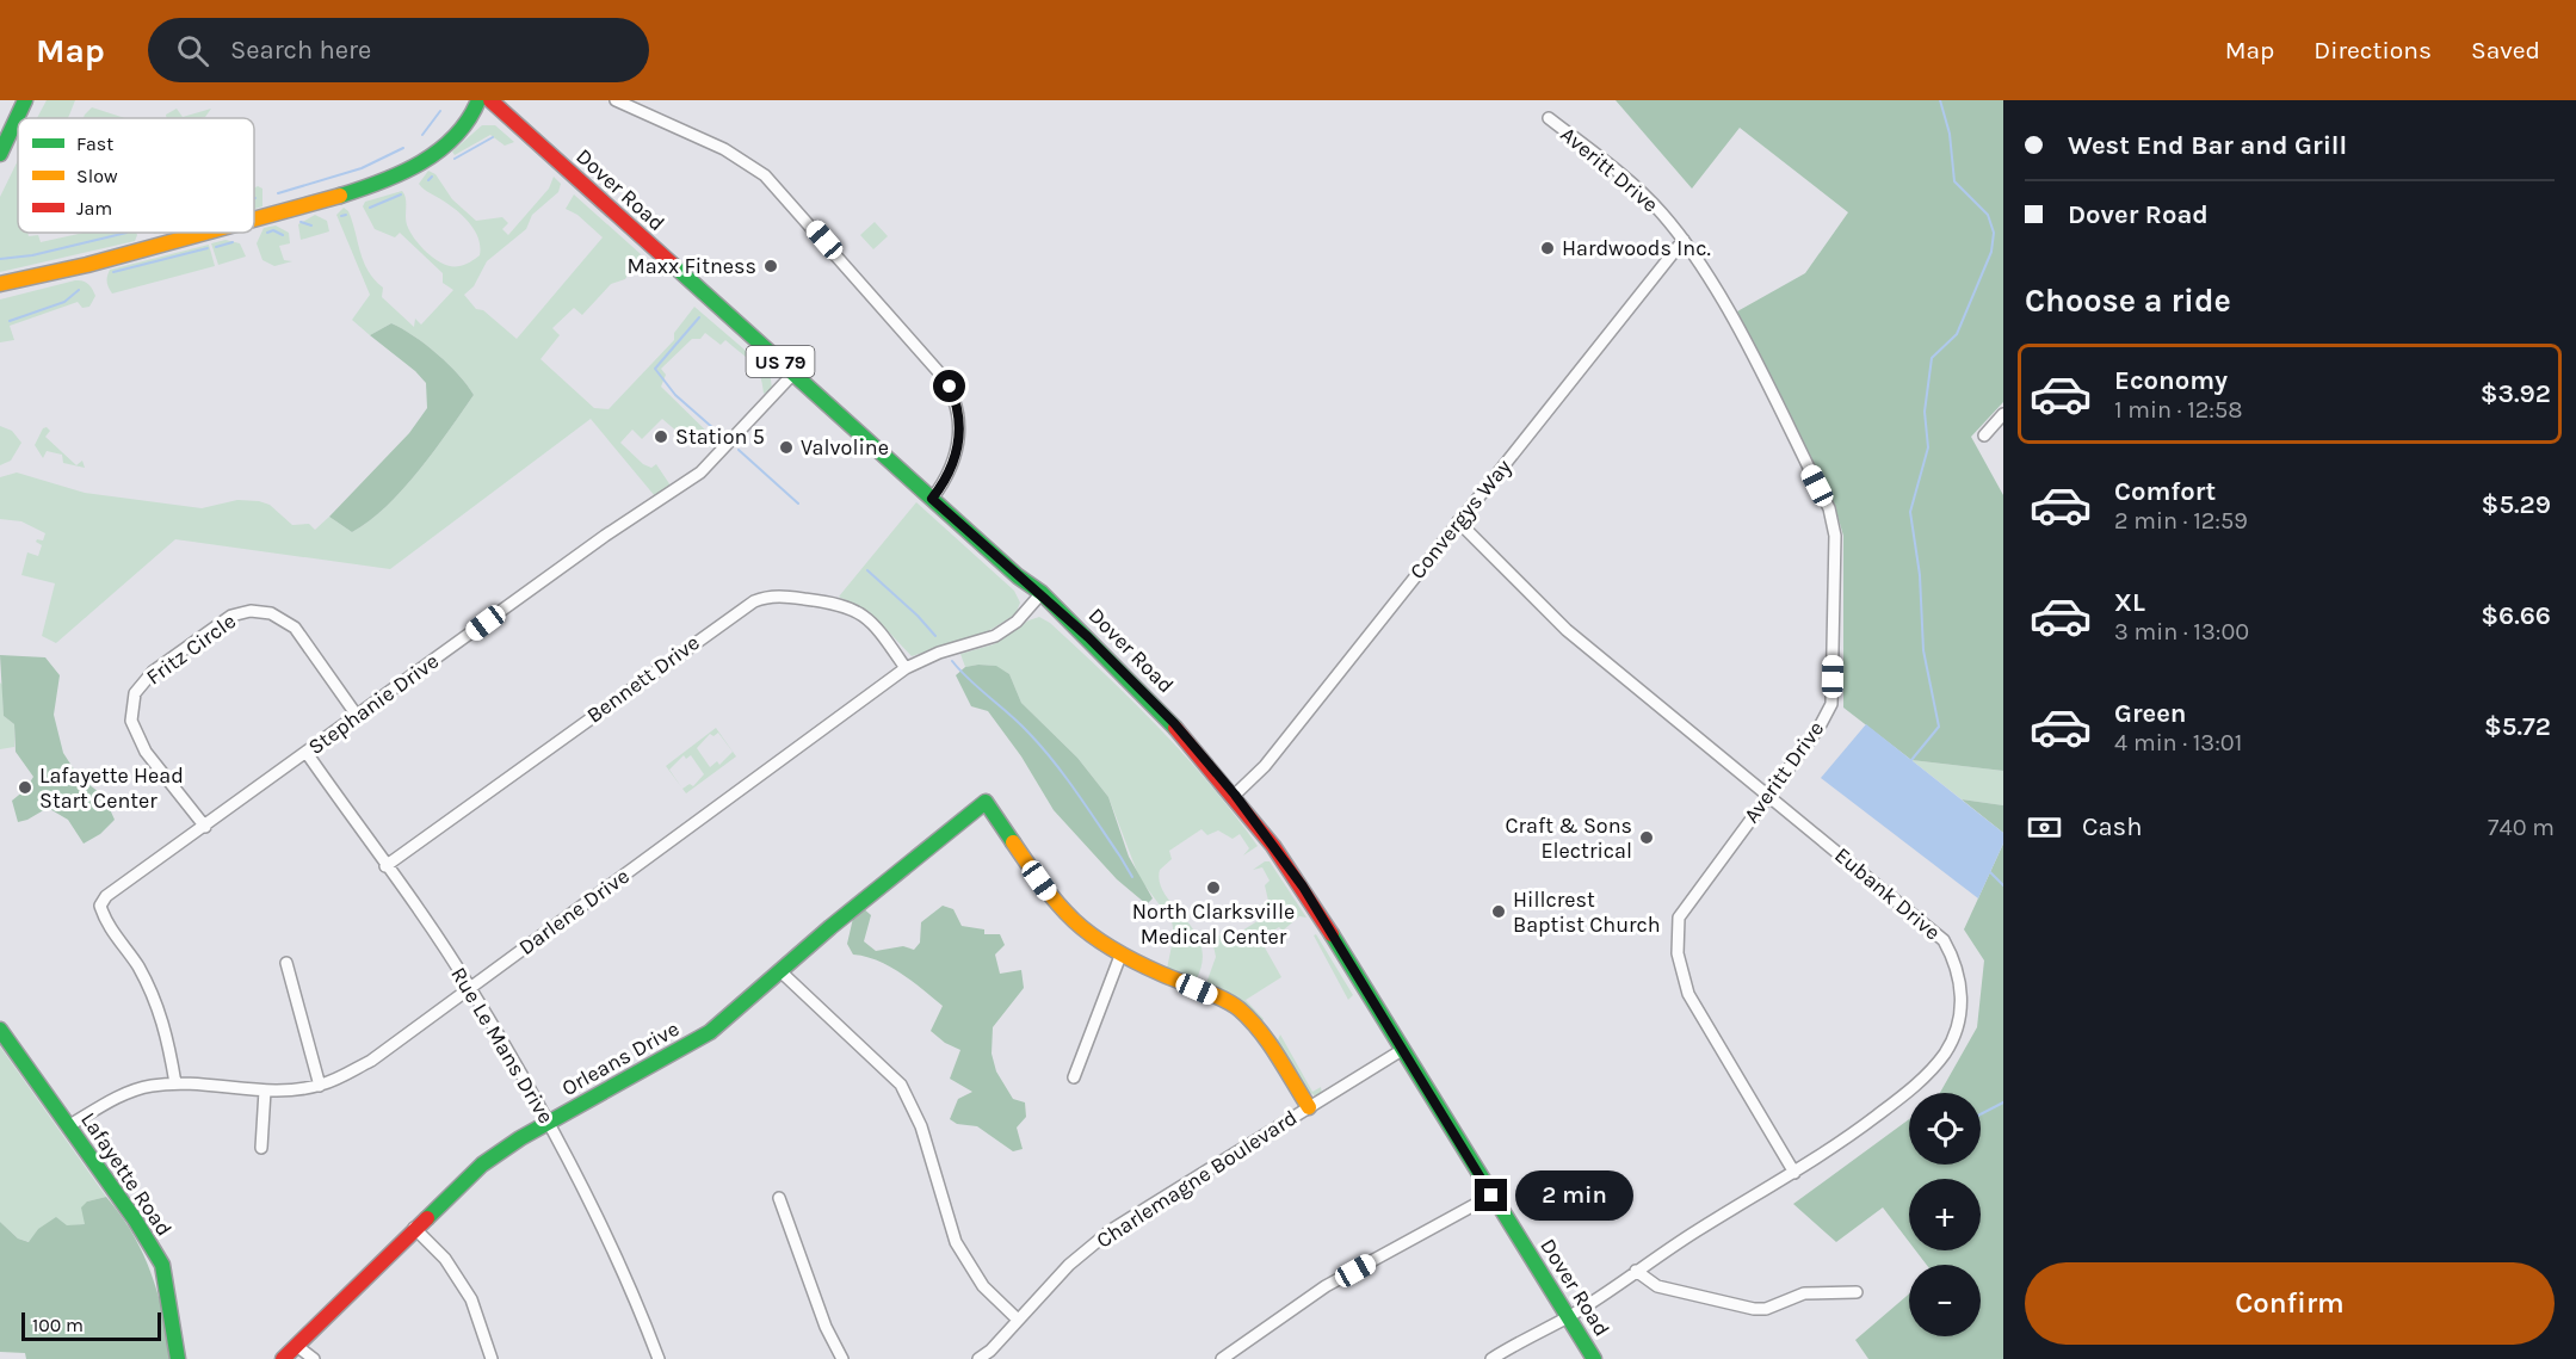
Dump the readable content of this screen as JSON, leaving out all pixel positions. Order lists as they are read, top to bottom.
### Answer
{
  "streets": {
    "main road": [
      "Dover Road",
      "US 79",
      "Orleans Drive",
      "Lafayette Road"
    ],
    "street": [
      "Averitt Drive",
      "Convergys Way",
      "Fritz Circle",
      "Bennett Drive",
      "Stephanie Drive",
      "Eubank Drive",
      "Darlene Drive",
      "Rue Le Mans Drive",
      "Charlemagne Boulevard"
    ]
  },
  "crossings": [
    ["Averitt Drive", "Convergys Way"],
    ["Averitt Drive", "Eubank Drive"],
    ["Dover Road", "Convergys Way"],
    ["Dover Road", "Stephanie Drive"],
    ["Dover Road", "Eubank Drive"],
    ["Dover Road", "Darlene Drive"],
    ["Dover Road", "Charlemagne Boulevard"],
    ["Convergys Way", "Eubank Drive"],
    ["Fritz Circle", "Stephanie Drive"],
    ["Bennett Drive", "Darlene Drive"],
    ["Bennett Drive", "Rue Le Mans Drive"],
    ["Stephanie Drive", "Darlene Drive"],
    ["Stephanie Drive", "Rue Le Mans Drive"],
    ["Darlene Drive", "Rue Le Mans Drive"],
    ["Darlene Drive", "Lafayette Road"],
    ["Rue Le Mans Drive", "Orleans Drive"]
  ],
  "places": [
    "Hardwoods Inc.",
    "Maxx Fitness",
    "Station 5",
    "Valvoline",
    "Lafayette Head Start Center",
    "Craft & Sons Electrical",
    "North Clarksville Medical Center",
    "Hillcrest Baptist Church"
  ],
  "legend": ["Fast", "Slow", "Jam"],
  "scale_bar": "100 m",
  "page": {
    "header": "Map",
    "search": "Search here",
    "nav": ["Map", "Directions", "Saved"],
    "banner": ["West End Bar and Grill", "Dover Road"],
    "heading": "Choose a ride",
    "list": [
      {
        "name": "Economy",
        "note": "1 min · 12:58",
        "value": "$3.92"
      },
      {
        "name": "Comfort",
        "note": "2 min · 12:59",
        "value": "$5.29"
      },
      {
        "name": "XL",
        "note": "3 min · 13:00",
        "value": "$6.66"
      },
      {
        "name": "Green",
        "note": "4 min · 13:01",
        "value": "$5.72"
      }
    ],
    "pay": ["Cash", "740 m"],
    "map_buttons": ["+", "−"],
    "bubble": "2 min",
    "buttons": "Confirm",
    "scale": "100 m"
  }
}
